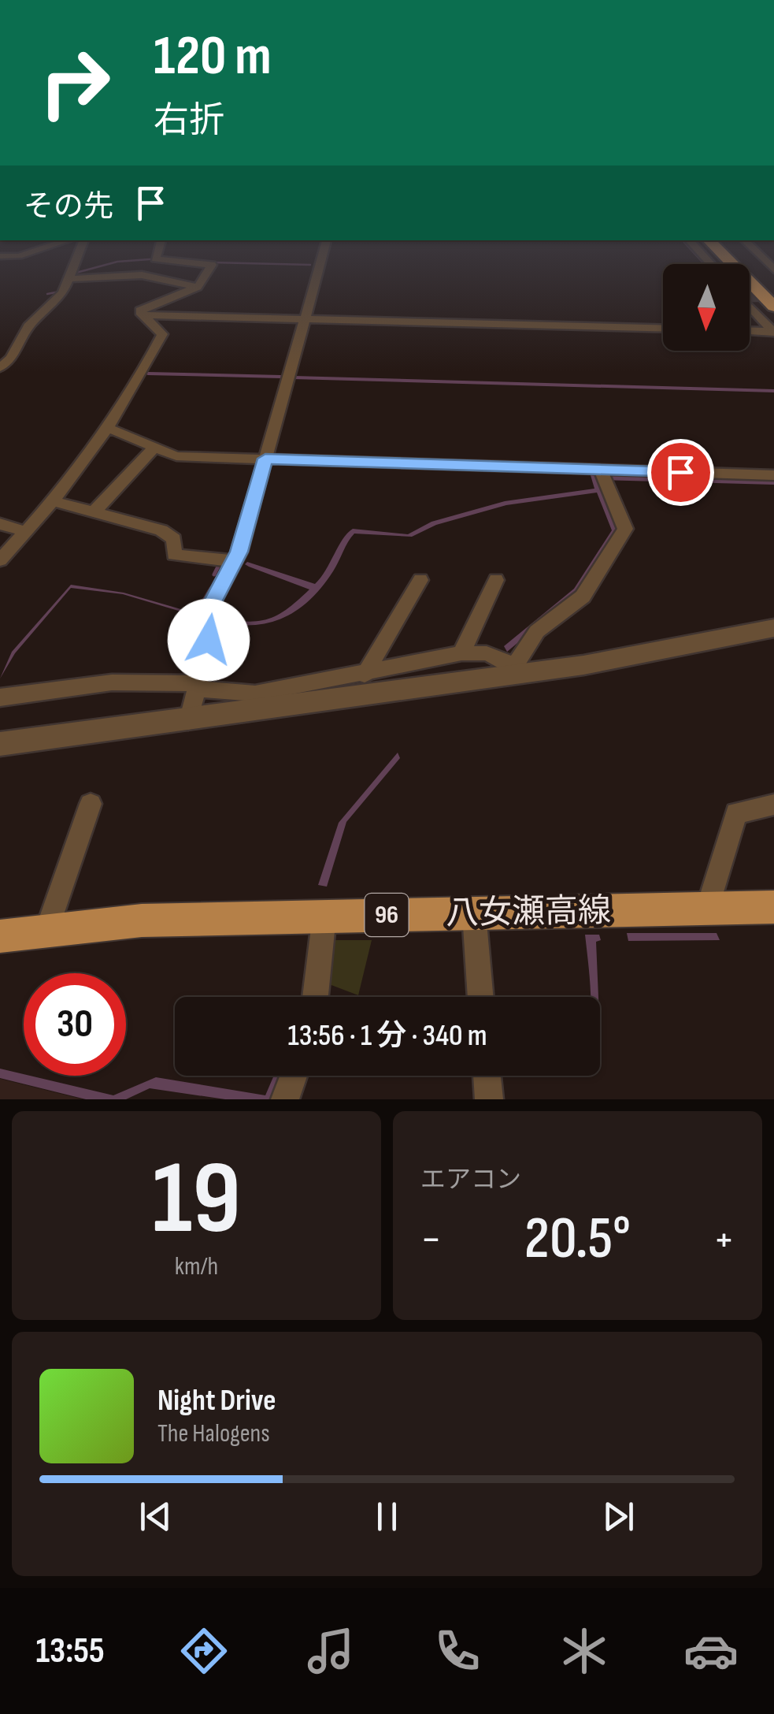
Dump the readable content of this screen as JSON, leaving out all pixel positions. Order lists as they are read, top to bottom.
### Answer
{
  "streets": {
    "main road": ["八女瀬高線", "96"]
  },
  "north": "bottom",
  "page": {
    "turn": ["120 m", "右折"],
    "then": "その先",
    "limit": "30",
    "trip": "13:56 · 1 分 · 340 m",
    "tile": [
      ["19", "km/h"],
      "エアコン"
    ],
    "heat": ["−", "20.5°", "+"],
    "song": ["Night Drive", "The Halogens"],
    "tabs": "13:55"
  }
}
